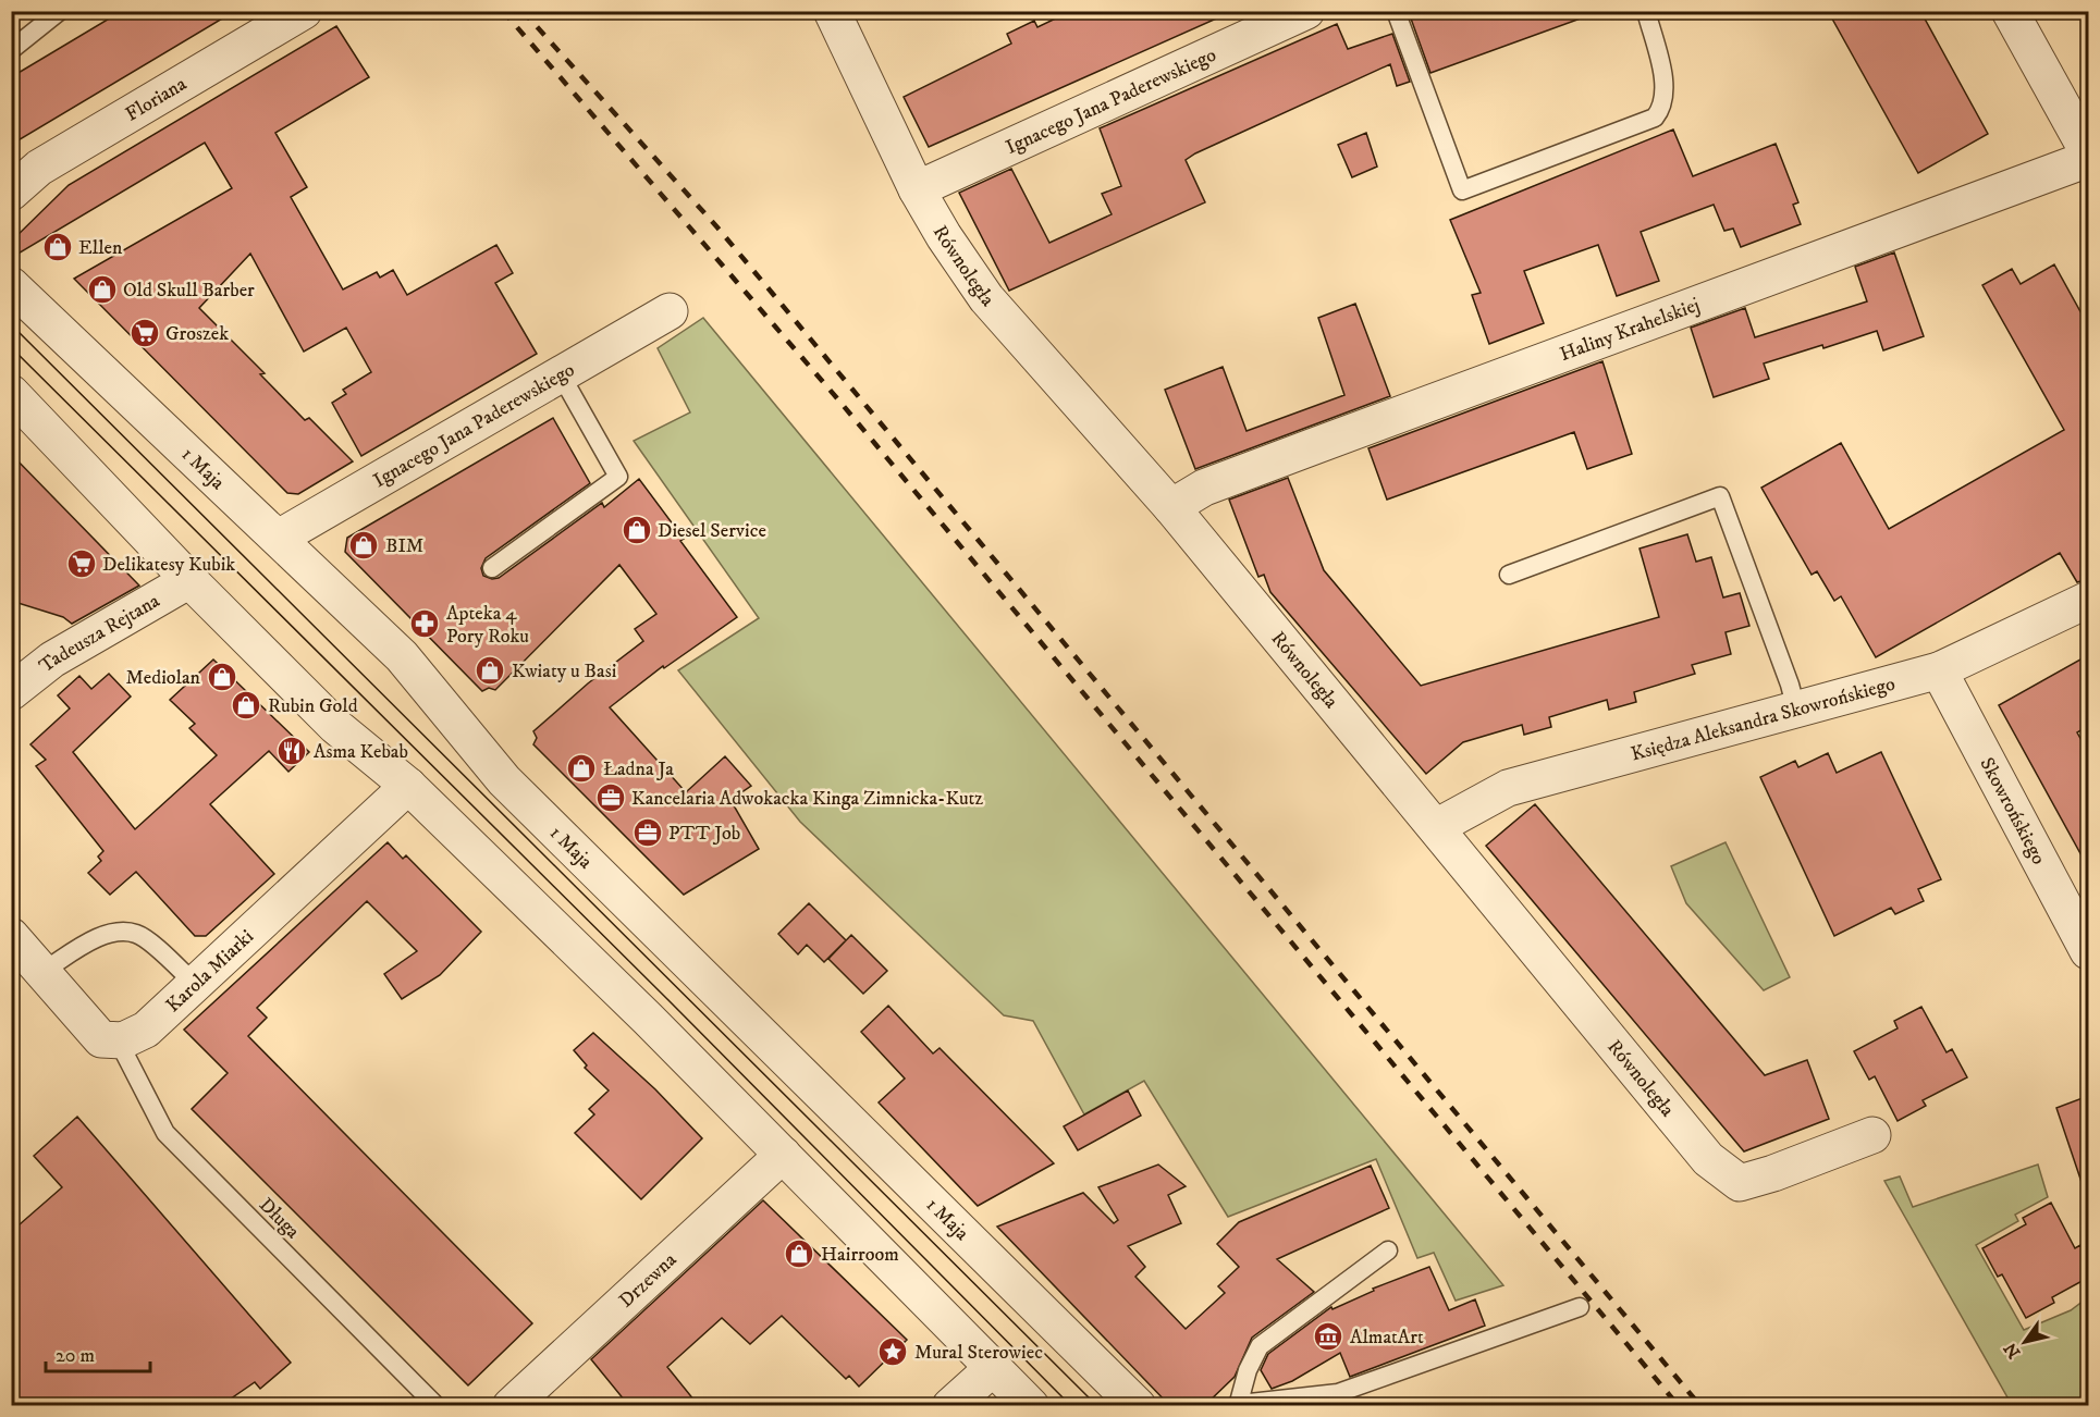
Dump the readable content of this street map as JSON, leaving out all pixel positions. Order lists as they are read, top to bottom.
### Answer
{
  "streets": {
    "street": [
      "Floriana",
      "Ignacego Jana Paderewskiego",
      "Równoległa",
      "Haliny Krahelskiej",
      "1 Maja",
      "Tadeusza Rejtana",
      "Księdza Aleksandra Skowrońskiego",
      "Skowrońskiego",
      "Karola Miarki",
      "Drzewna"
    ],
    "lane": ["Długa"]
  },
  "crossings": [
    ["Ignacego Jana Paderewskiego", "Równoległa"],
    ["Ignacego Jana Paderewskiego", "1 Maja"],
    ["Równoległa", "Haliny Krahelskiej"],
    ["Równoległa", "Księdza Aleksandra Skowrońskiego"],
    ["Księdza Aleksandra Skowrońskiego", "Skowrońskiego"],
    ["Karola Miarki", "Długa"]
  ],
  "places": {
    "shop": [
      "Ellen",
      "Old Skull Barber",
      "Diesel Service",
      "BIM",
      "Kwiaty u Basi",
      "Mediolan",
      "Rubin Gold",
      "Ładna Ja",
      "Hairroom"
    ],
    "supermarket": ["Groszek", "Delikatesy Kubik"],
    "pharmacy": ["Apteka 4 Pory Roku"],
    "restaurant": ["Asma Kebab"],
    "office": ["Kancelaria Adwokacka Kinga Zimnicka-Kutz", "PTT Job"],
    "museum": ["AlmatArt"],
    "place": ["Mural Sterowiec"]
  },
  "scale_bar": "20 m",
  "north": "bottom left"
}
